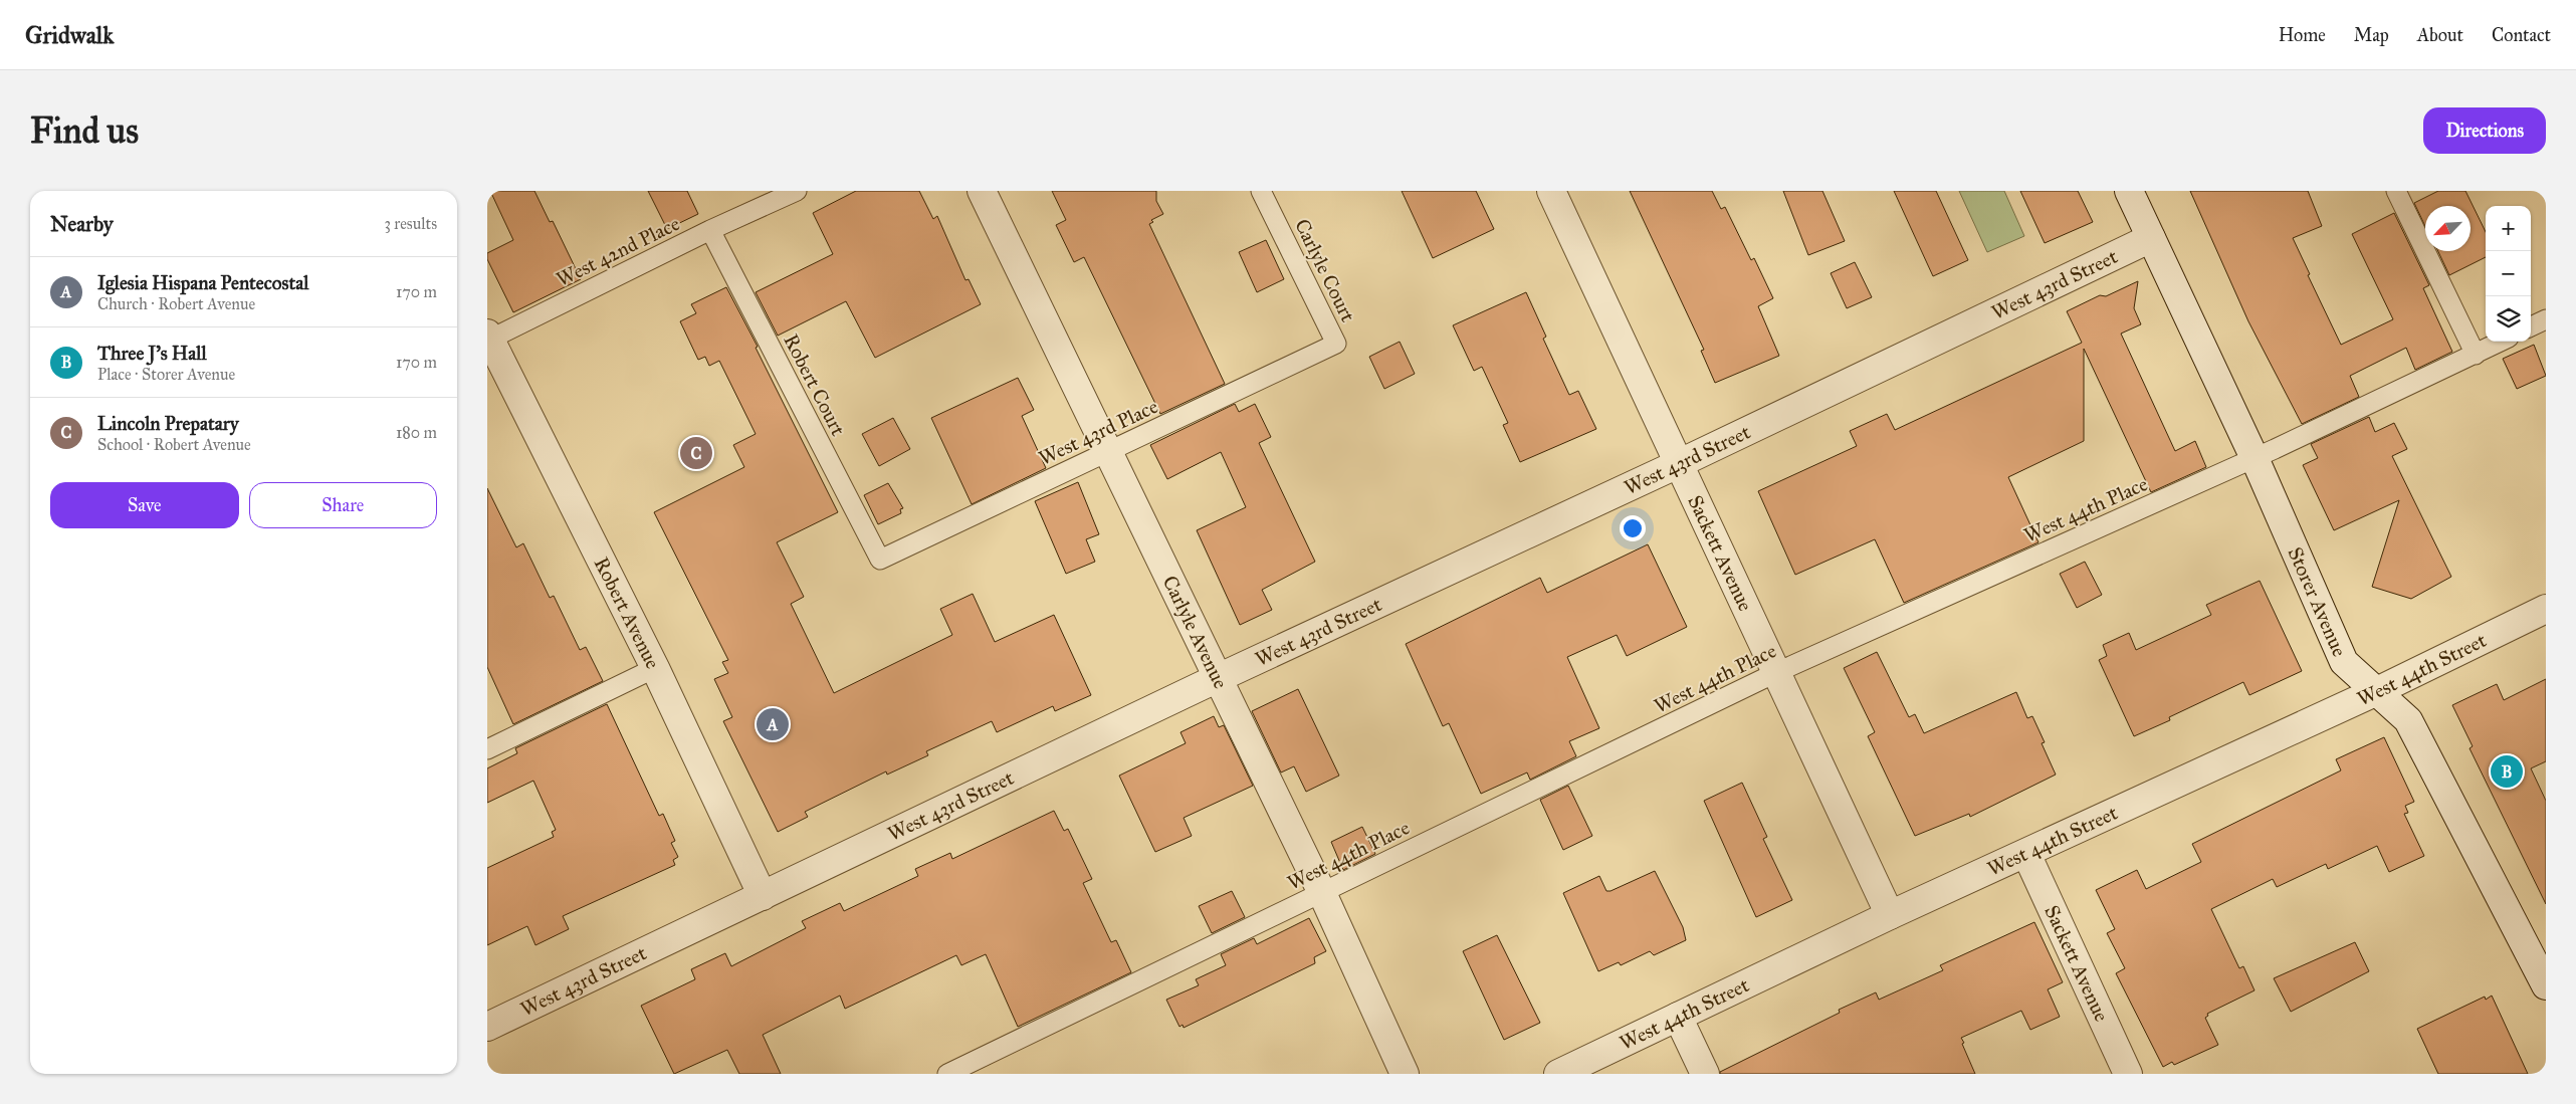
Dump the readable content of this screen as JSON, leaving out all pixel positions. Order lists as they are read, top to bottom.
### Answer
{
  "streets": {
    "street": [
      "West 43rd Street",
      "Sackett Avenue",
      "Storer Avenue",
      "Robert Avenue",
      "Carlyle Avenue",
      "West 44th Street"
    ],
    "lane": [
      "West 42nd Place",
      "Carlyle Court",
      "Robert Court",
      "West 43rd Place",
      "West 44th Place"
    ]
  },
  "crossings": [
    ["West 42nd Place", "Robert Court"],
    ["West 42nd Place", "Robert Avenue"],
    ["Carlyle Court", "West 43rd Place"],
    ["West 43rd Street", "Sackett Avenue"],
    ["West 43rd Street", "Storer Avenue"],
    ["West 43rd Street", "Robert Avenue"],
    ["West 43rd Street", "Carlyle Avenue"],
    ["Robert Court", "West 43rd Place"],
    ["West 43rd Place", "Carlyle Avenue"],
    ["West 44th Place", "Sackett Avenue"],
    ["West 44th Place", "Storer Avenue"],
    ["West 44th Place", "Carlyle Avenue"],
    ["Sackett Avenue", "West 44th Street"],
    ["Storer Avenue", "West 44th Street"]
  ],
  "north": "bottom left",
  "page": {
    "header": "Gridwalk",
    "nav": [
      "Home",
      "Map",
      "About",
      "Contact"
    ],
    "buttons": [
      "Directions",
      ["Save", "Share"]
    ],
    "title": "Find us",
    "heading": ["Nearby", "3 results"],
    "map_buttons": ["+", "−"],
    "list": [
      {
        "mark": "A",
        "name": "Iglesia Hispana Pentecostal",
        "note": "Church · Robert Avenue",
        "value": "170 m"
      },
      {
        "mark": "B",
        "name": "Three J's Hall",
        "note": "Place · Storer Avenue",
        "value": "170 m"
      },
      {
        "mark": "C",
        "name": "Lincoln Prepatary",
        "note": "School · Robert Avenue",
        "value": "180 m"
      }
    ],
    "pins": ["C", "A", "B"]
  }
}
